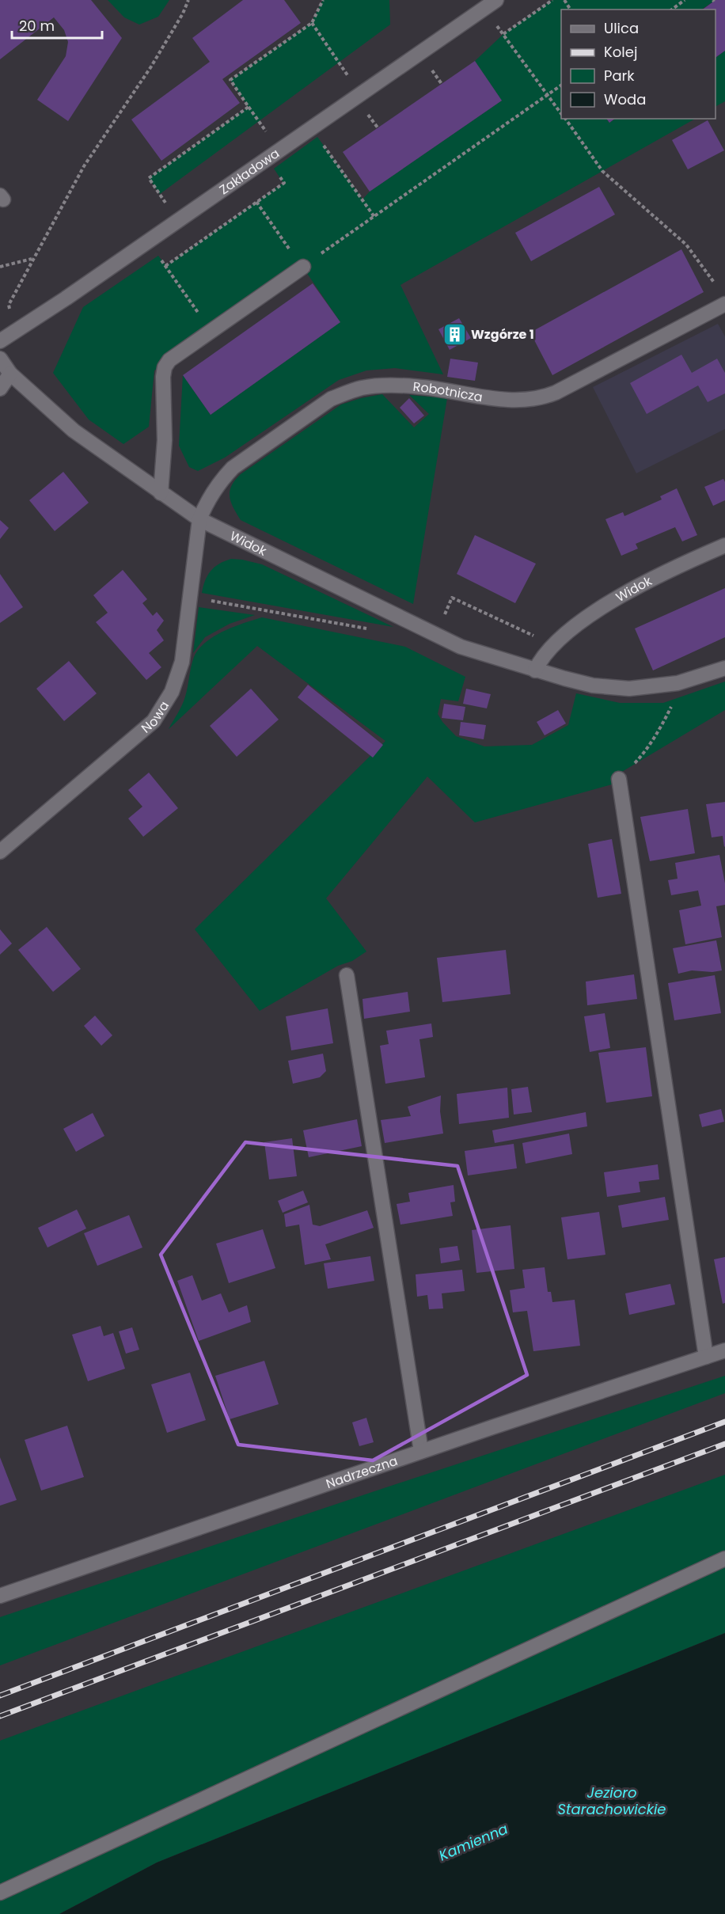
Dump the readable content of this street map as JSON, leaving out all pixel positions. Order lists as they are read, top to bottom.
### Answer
{
  "streets": {
    "street": [
      "Zakładowa",
      "Robotnicza",
      "Widok",
      "Nowa",
      "Nadrzeczna"
    ]
  },
  "crossings": [
    ["Robotnicza", "Widok"],
    ["Robotnicza", "Nowa"],
    ["Widok", "Nowa"]
  ],
  "water": ["Jezioro Starachowickie", "Kamienna"],
  "places": {
    "building": ["Wzgórze 1"]
  },
  "legend": [
    "Ulica",
    "Kolej",
    "Park",
    "Woda"
  ],
  "scale_bar": "20 m"
}
